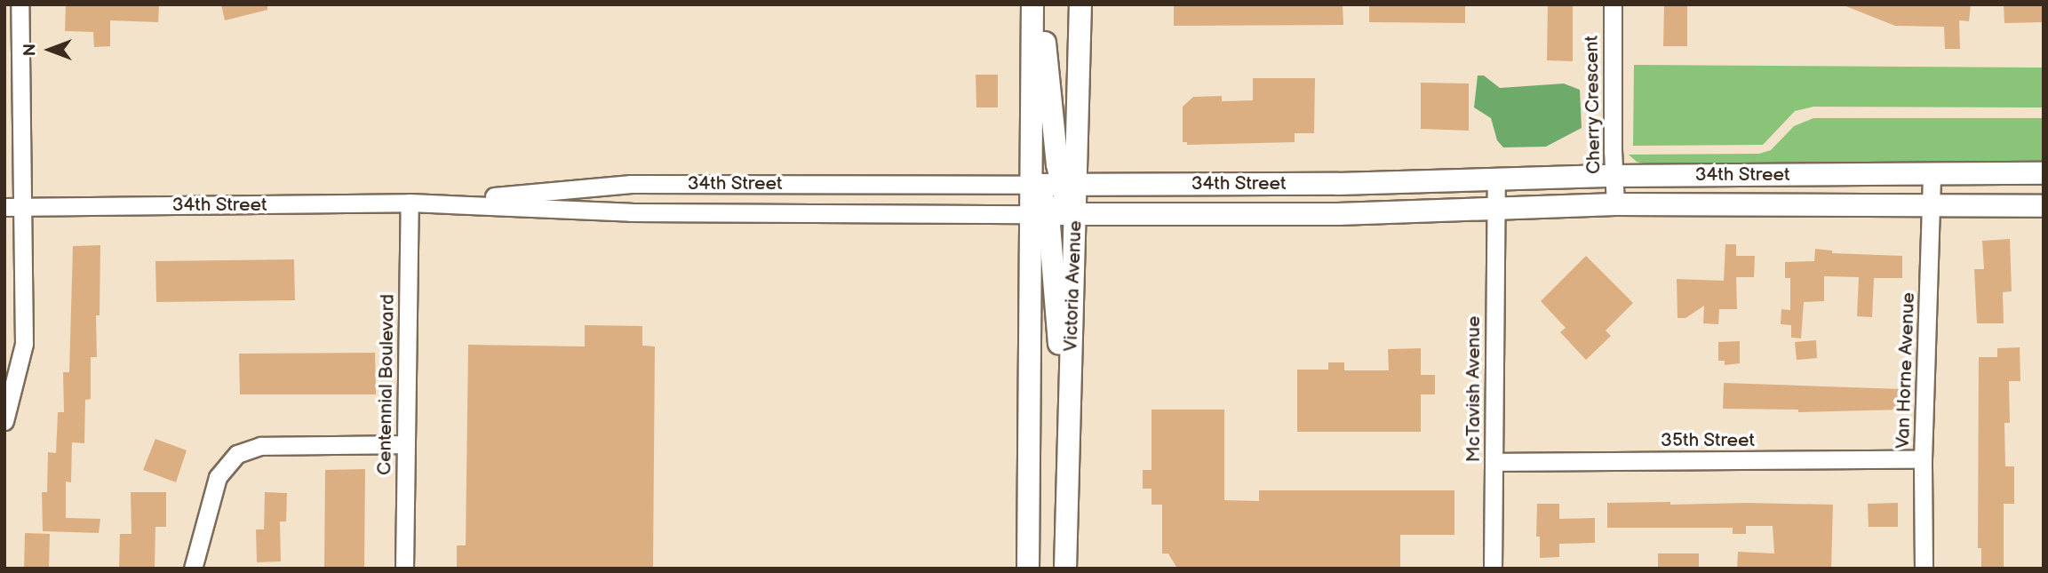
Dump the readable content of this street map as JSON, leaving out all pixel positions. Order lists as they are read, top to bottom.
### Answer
{
  "streets": {
    "main road": ["34th Street", "Victoria Avenue"],
    "street": [
      "Cherry Crescent",
      "Van Horne Avenue",
      "Centennial Boulevard",
      "McTavish Avenue",
      "35th Street"
    ]
  },
  "crossings": [
    ["Cherry Crescent", "34th Street"],
    ["34th Street", "Victoria Avenue"],
    ["34th Street", "Van Horne Avenue"],
    ["34th Street", "Centennial Boulevard"],
    ["34th Street", "McTavish Avenue"],
    ["Van Horne Avenue", "35th Street"],
    ["McTavish Avenue", "35th Street"]
  ],
  "north": "left"
}
